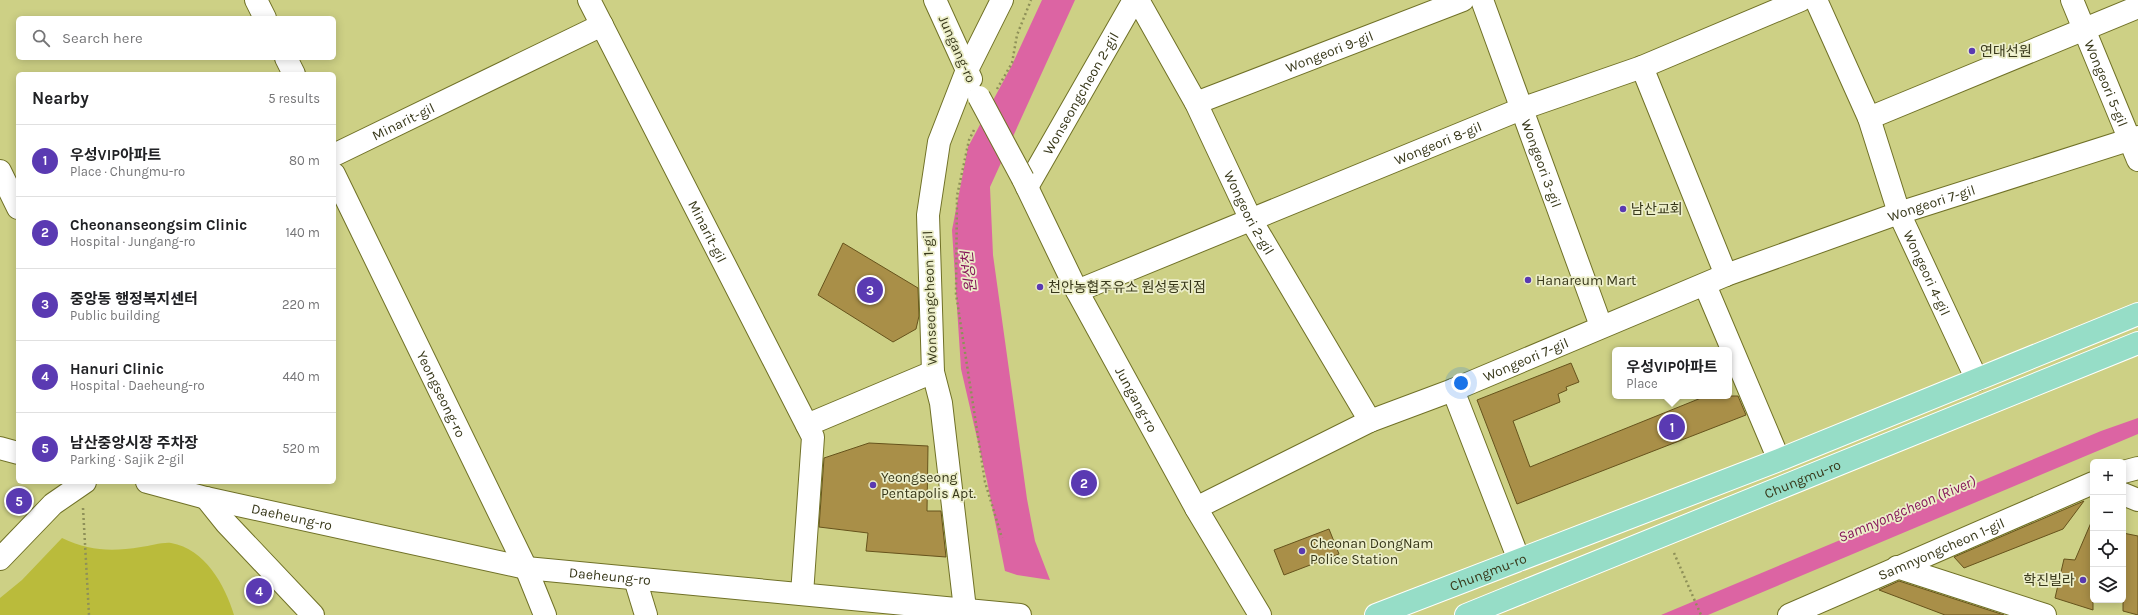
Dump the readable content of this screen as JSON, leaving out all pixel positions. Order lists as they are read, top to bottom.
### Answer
{
  "streets": {
    "main road": ["Chungmu-ro"],
    "street": [
      "Jungang-ro",
      "Wongeori 9-gil",
      "Wongeori 5-gil",
      "Wonseongcheon 2-gil",
      "Minarit-gil",
      "Wongeori 8-gil",
      "Wongeori 3-gil",
      "Wongeori 7-gil",
      "Wongeori 2-gil",
      "Wongeori 4-gil",
      "Wonseongcheon 1-gil",
      "Yeongseong-ro",
      "Daeheung-ro",
      "Samnyongcheon 1-gil"
    ]
  },
  "crossings": [
    ["Jungang-ro", "Wonseongcheon 2-gil"],
    ["Jungang-ro", "Wongeori 8-gil"],
    ["Jungang-ro", "Wongeori 7-gil"],
    ["Jungang-ro", "Wonseongcheon 1-gil"],
    ["Wongeori 9-gil", "Wongeori 2-gil"],
    ["Wongeori 5-gil", "Wongeori 7-gil"],
    ["Wonseongcheon 2-gil", "Wongeori 2-gil"],
    ["Wongeori 8-gil", "Wongeori 3-gil"],
    ["Wongeori 8-gil", "Wongeori 2-gil"],
    ["Wongeori 3-gil", "Wongeori 7-gil"],
    ["Wongeori 7-gil", "Wongeori 2-gil"],
    ["Wongeori 7-gil", "Wongeori 4-gil"],
    ["Wongeori 7-gil", "Chungmu-ro"],
    ["Wongeori 4-gil", "Chungmu-ro"],
    ["Wonseongcheon 1-gil", "Daeheung-ro"],
    ["Yeongseong-ro", "Daeheung-ro"]
  ],
  "water": ["원성천", "Samnyongcheon (River)"],
  "places": [
    "연대선원",
    "남산교회",
    "Hanareum Mart",
    "천안농협주유소 원성동지점",
    "Yeongseong Pentapolis Apt.",
    "Cheonan DongNam Police Station",
    "학진빌라"
  ],
  "page": {
    "search": "Search here",
    "heading": ["Nearby", "5 results"],
    "list": [
      {
        "mark": "1",
        "name": "우성VIP아파트",
        "note": "Place · Chungmu-ro",
        "value": "80 m"
      },
      {
        "mark": "2",
        "name": "Cheonanseongsim Clinic",
        "note": "Hospital · Jungang-ro",
        "value": "140 m"
      },
      {
        "mark": "3",
        "name": "중앙동 행정복지센터",
        "note": "Public building",
        "value": "220 m"
      },
      {
        "mark": "4",
        "name": "Hanuri Clinic",
        "note": "Hospital · Daeheung-ro",
        "value": "440 m"
      },
      {
        "mark": "5",
        "name": "남산중앙시장 주차장",
        "note": "Parking · Sajik 2-gil",
        "value": "520 m"
      }
    ],
    "pins": [
      "3",
      "1",
      "2",
      "5",
      "4"
    ],
    "popup": ["우성VIP아파트", "Place"],
    "map_buttons": ["+", "−"]
  }
}
